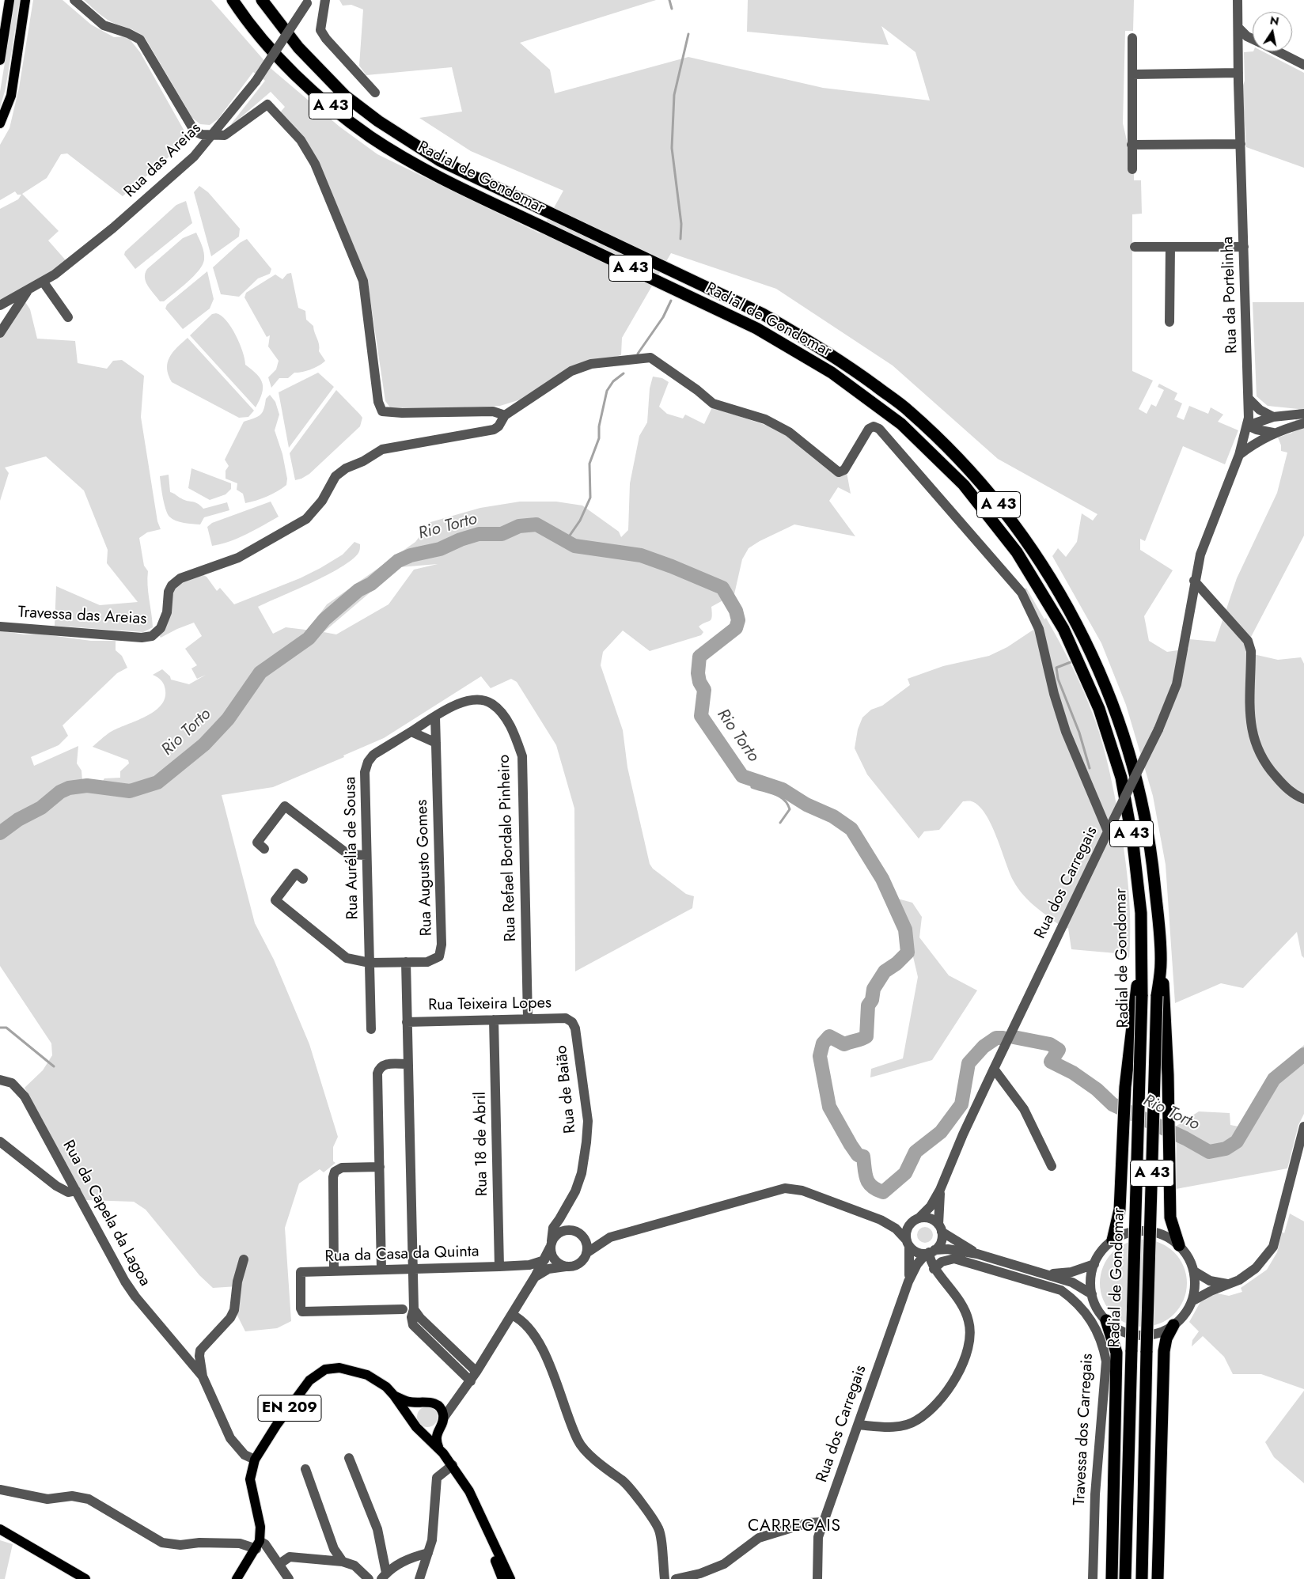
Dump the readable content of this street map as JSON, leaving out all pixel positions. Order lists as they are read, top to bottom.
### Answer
{
  "streets": {
    "highway": ["A 43", "Radial de Gondomar"],
    "main road": ["EN 209"],
    "street": [
      "Rua das Areias",
      "Rua da Portelinha",
      "Travessa das Areias",
      "Rua Aurélia de Sousa",
      "Rua Refael Bordalo Pinheiro",
      "Rua Augusto Gomes",
      "Rua dos Carregais",
      "Rua Teixeira Lopes",
      "Rua de Baião",
      "Rua 18 de Abril",
      "Rua da Capela da Lagoa",
      "Rua da Casa da Quinta",
      "Travessa dos Carregais"
    ]
  },
  "crossings": [
    ["A 43", "Radial de Gondomar"],
    ["Rua da Portelinha", "Rua dos Carregais"],
    ["Rua Aurélia de Sousa", "Rua Refael Bordalo Pinheiro"],
    ["Rua Refael Bordalo Pinheiro", "Rua Augusto Gomes"],
    ["Rua Refael Bordalo Pinheiro", "Rua Teixeira Lopes"],
    ["Rua Teixeira Lopes", "Rua de Baião"],
    ["Rua Teixeira Lopes", "Rua 18 de Abril"],
    ["Rua 18 de Abril", "Rua da Casa da Quinta"],
    ["Rua da Capela da Lagoa", "EN 209"]
  ],
  "districts": ["CARREGAIS"],
  "water": ["Rio Torto"],
  "north": "top"
}
